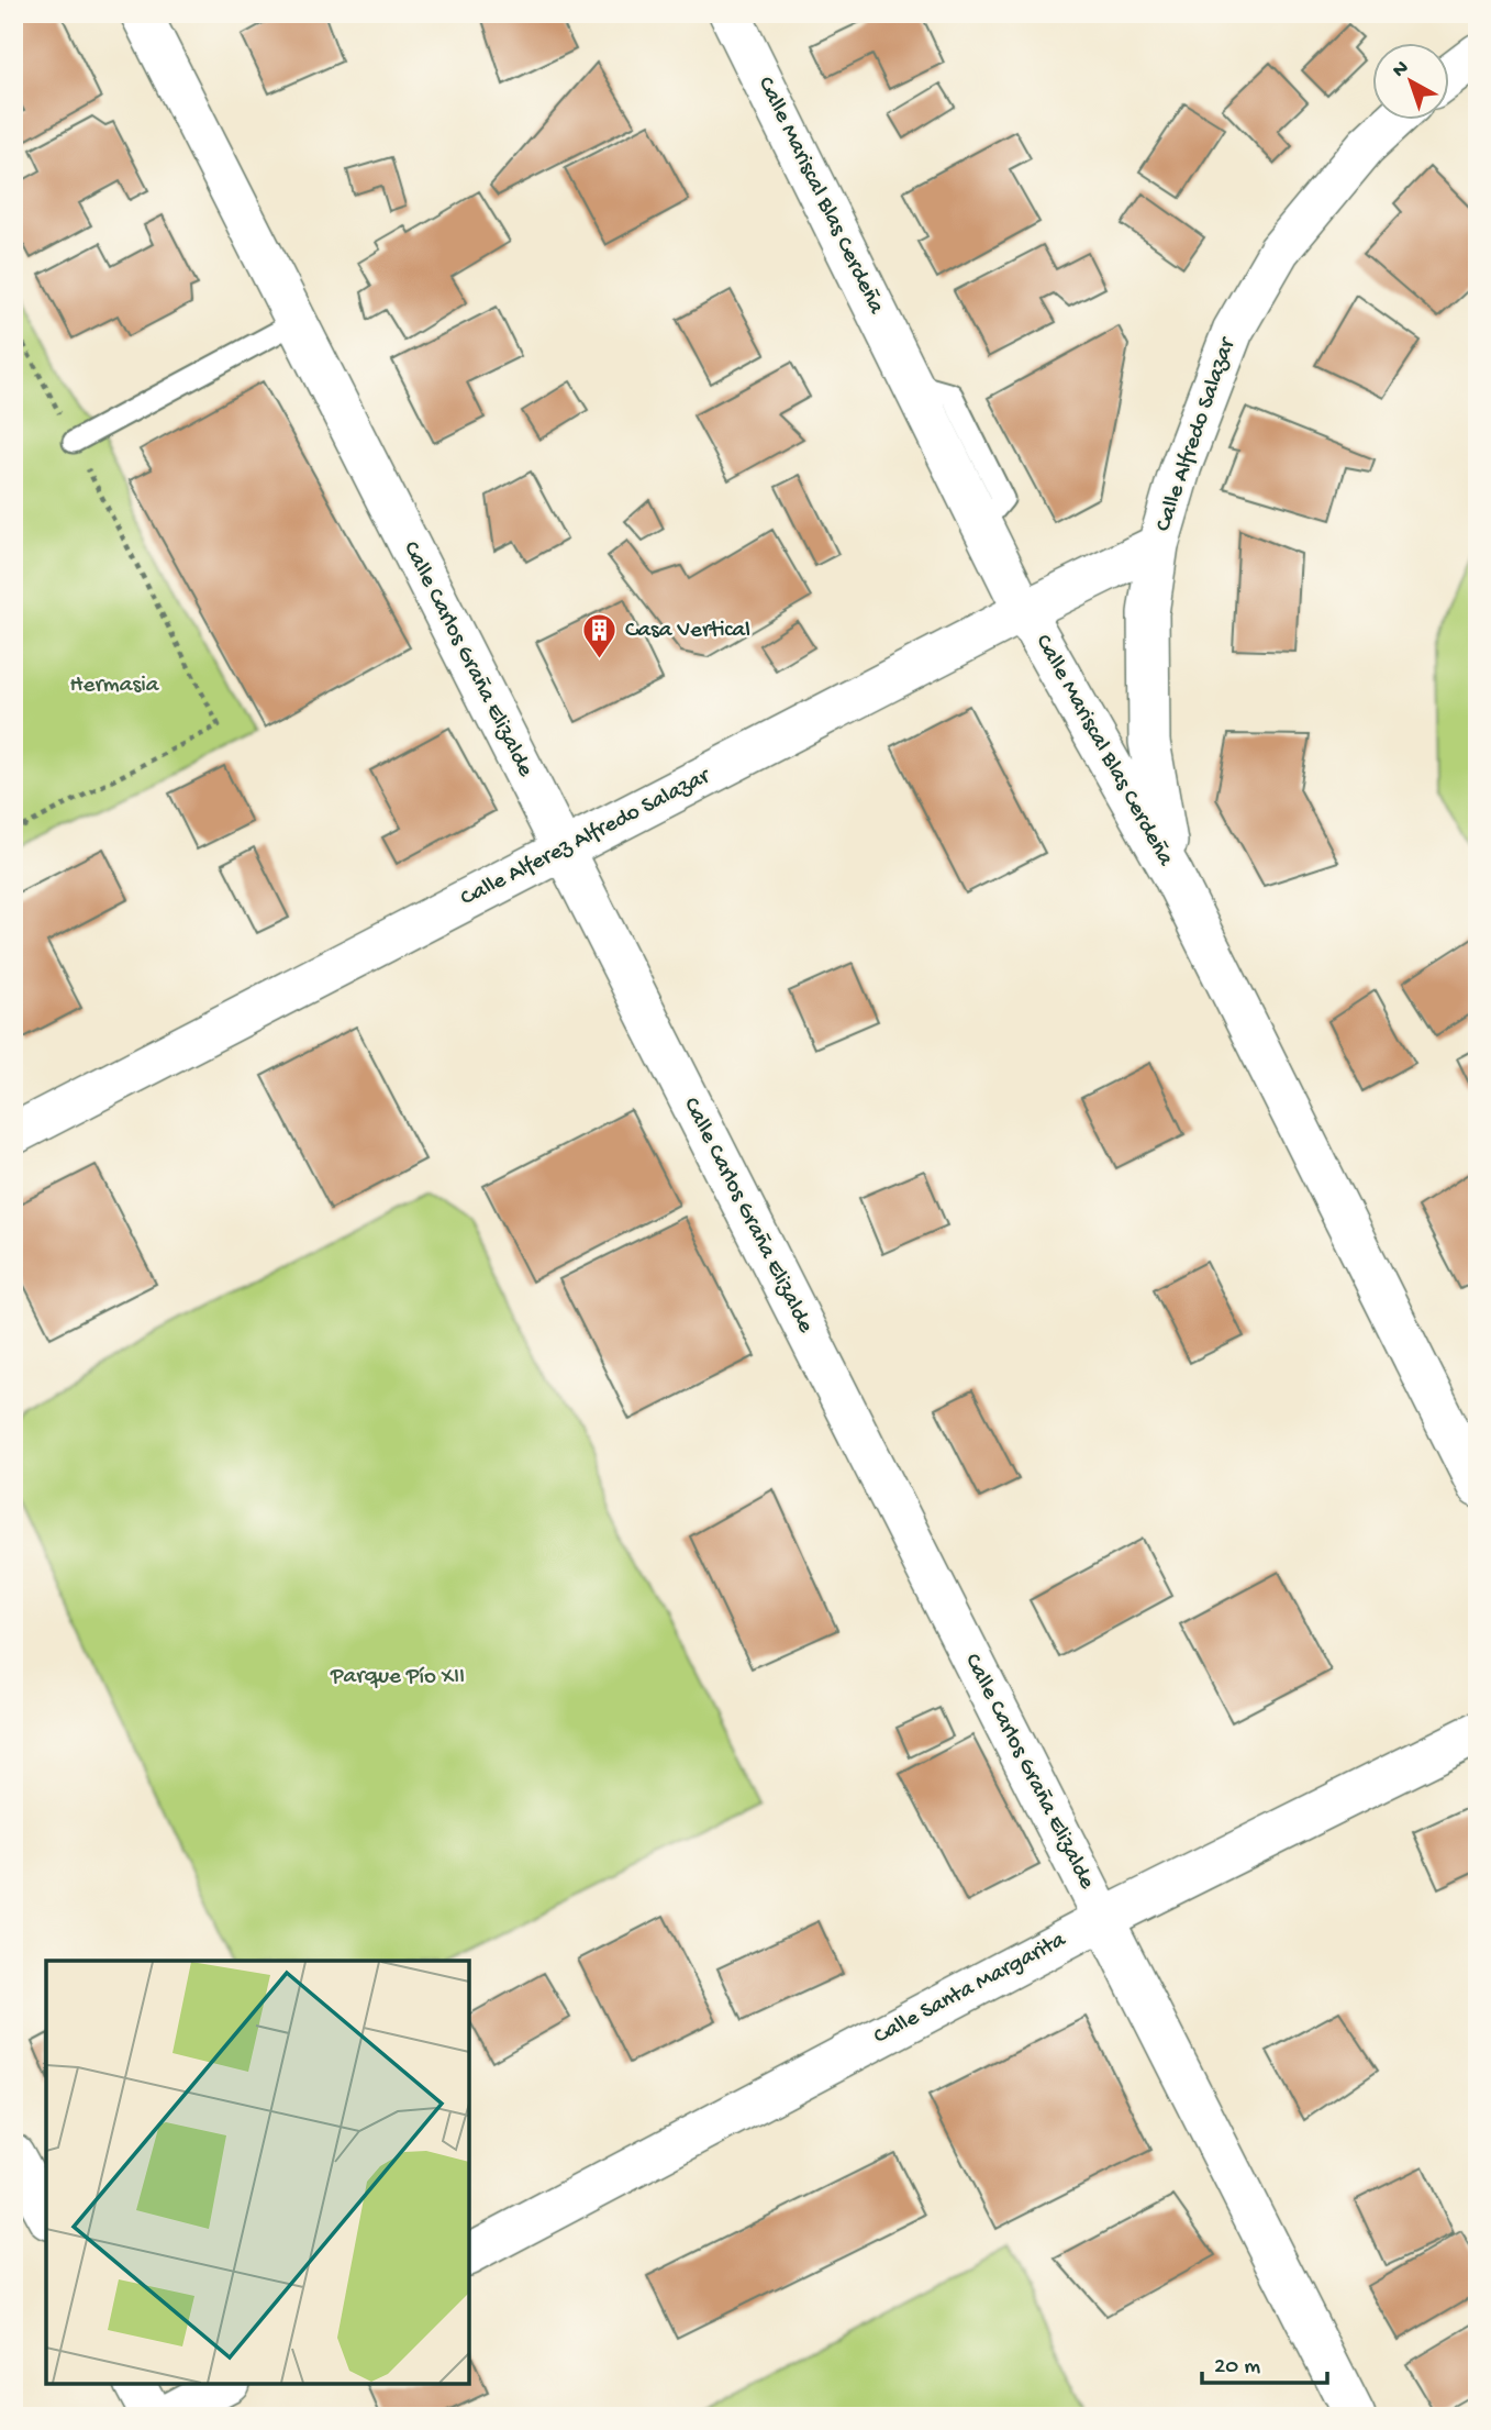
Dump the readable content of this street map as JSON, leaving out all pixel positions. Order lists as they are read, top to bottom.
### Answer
{
  "streets": {
    "street": [
      "Calle Mariscal Blas Cerdeña",
      "Calle Alfredo Salazar",
      "Calle Carlos Graña Elizalde",
      "Calle Alferez Alfredo Salazar",
      "Calle Santa Margarita"
    ]
  },
  "crossings": [
    ["Calle Mariscal Blas Cerdeña", "Calle Alfredo Salazar"],
    ["Calle Mariscal Blas Cerdeña", "Calle Alferez Alfredo Salazar"],
    ["Calle Alfredo Salazar", "Calle Alferez Alfredo Salazar"],
    ["Calle Carlos Graña Elizalde", "Calle Alferez Alfredo Salazar"],
    ["Calle Carlos Graña Elizalde", "Calle Santa Margarita"]
  ],
  "parks": ["Hermasia", "Parque Pío XII"],
  "places": {
    "building": ["Casa Vertical"]
  },
  "scale_bar": "20 m",
  "north": "top left"
}
